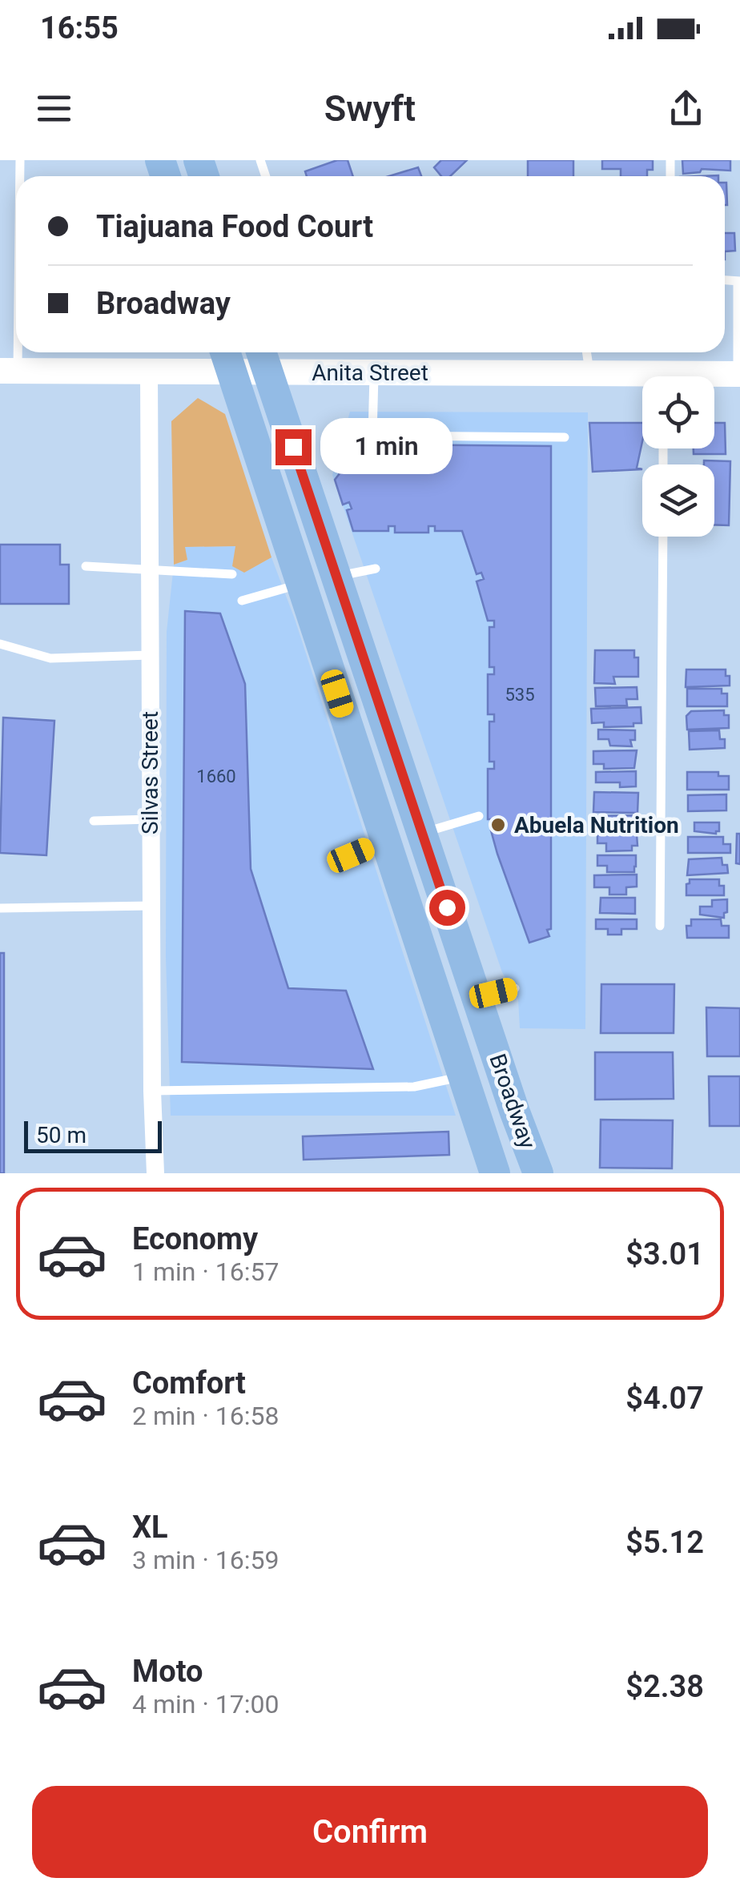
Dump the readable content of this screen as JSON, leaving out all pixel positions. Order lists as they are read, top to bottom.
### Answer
{
  "streets": {
    "main road": ["Broadway"],
    "street": ["Anita Street", "Silvas Street"]
  },
  "crossings": [
    ["Anita Street", "Silvas Street"],
    ["Anita Street", "Broadway"]
  ],
  "places": ["Abuela Nutrition"],
  "house_numbers": ["535", "1660"],
  "scale_bar": "50 m",
  "page": {
    "status": "16:55",
    "header": "Swyft",
    "banner": ["Tiajuana Food Court", "Broadway"],
    "bubble": "1 min",
    "scale": "50 m",
    "list": [
      {
        "name": "Economy",
        "note": "1 min · 16:57",
        "value": "$3.01"
      },
      {
        "name": "Comfort",
        "note": "2 min · 16:58",
        "value": "$4.07"
      },
      {
        "name": "XL",
        "note": "3 min · 16:59",
        "value": "$5.12"
      },
      {
        "name": "Moto",
        "note": "4 min · 17:00",
        "value": "$2.38"
      }
    ],
    "buttons": "Confirm"
  }
}
